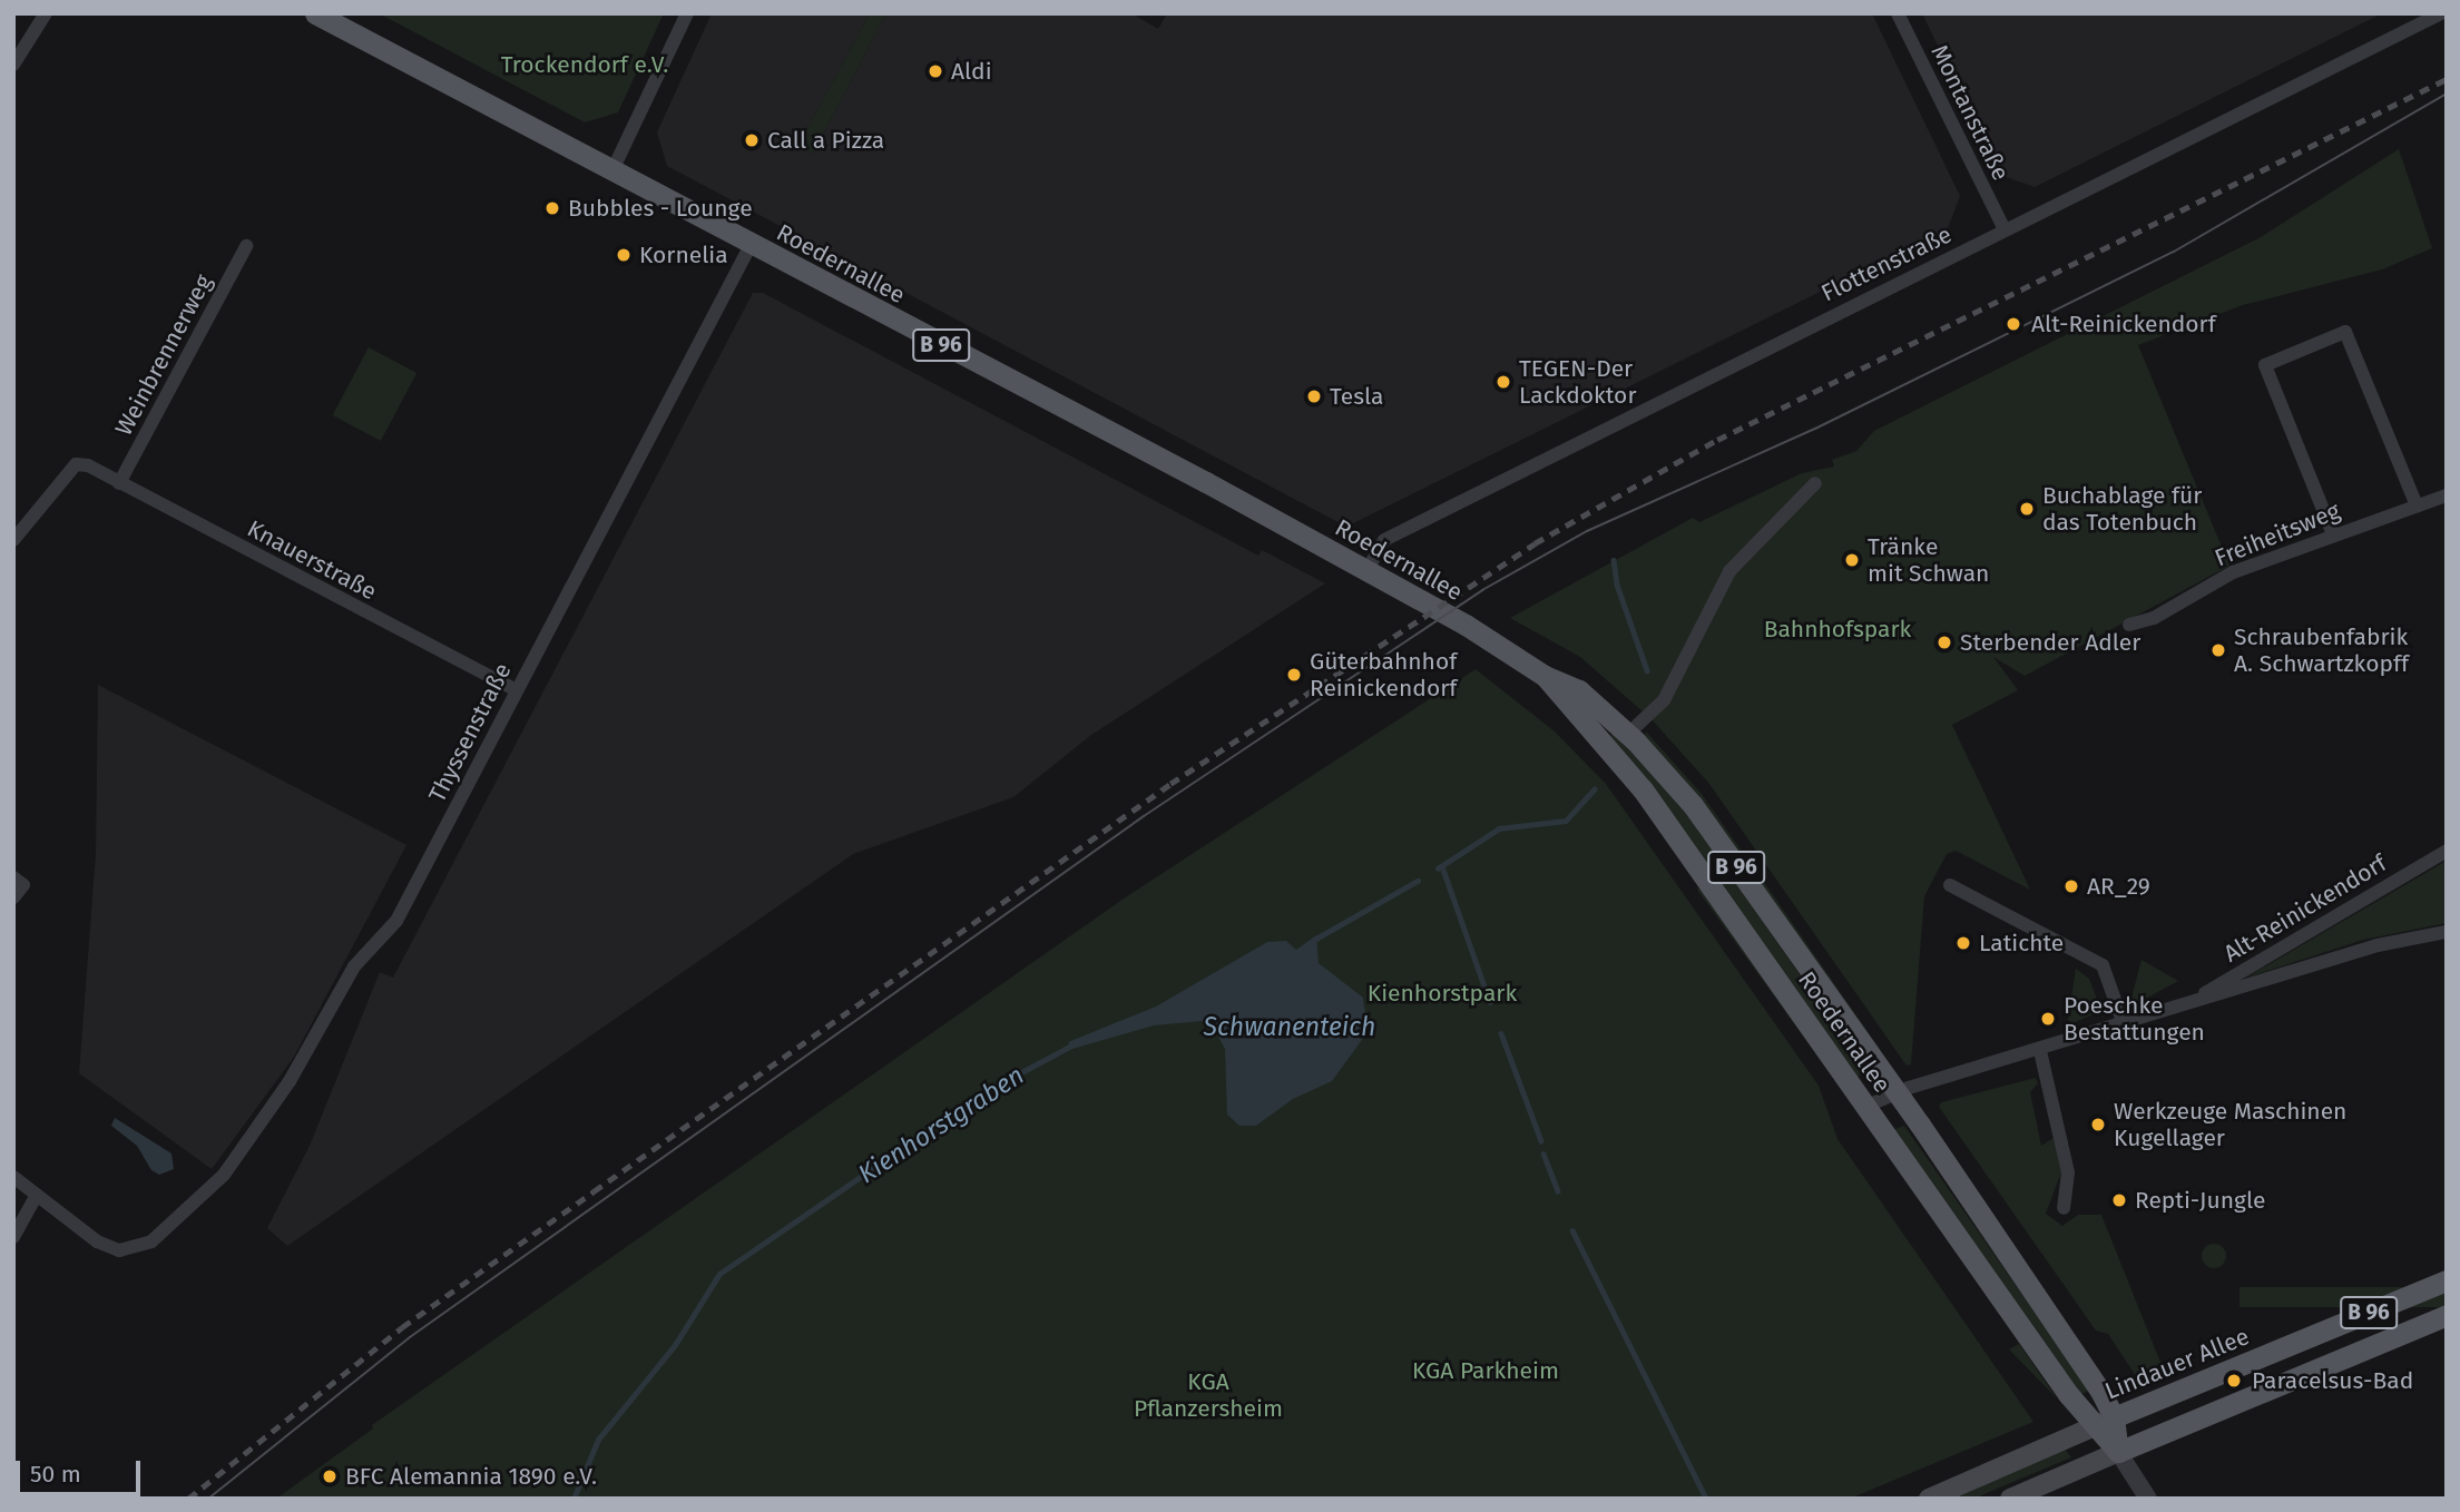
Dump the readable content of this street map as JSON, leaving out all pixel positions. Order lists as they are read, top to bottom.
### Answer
{
  "streets": {
    "main road": ["Roedernallee", "B 96", "Lindauer Allee"],
    "street": [
      "Montanstraße",
      "Flottenstraße",
      "Weinbrennerweg",
      "Freiheitsweg",
      "Knauerstraße",
      "Thyssenstraße",
      "Alt-Reinickendorf"
    ]
  },
  "crossings": [
    ["Montanstraße", "Flottenstraße"],
    ["Roedernallee", "Flottenstraße"],
    ["Roedernallee", "B 96"],
    ["Roedernallee", "Thyssenstraße"],
    ["Roedernallee", "Alt-Reinickendorf"],
    ["Roedernallee", "Lindauer Allee"],
    ["B 96", "Lindauer Allee"],
    ["Weinbrennerweg", "Knauerstraße"],
    ["Knauerstraße", "Thyssenstraße"]
  ],
  "water": ["Schwanenteich", "Kienhorstgraben"],
  "parks": [
    "Trockendorf e.V.",
    "Bahnhofspark",
    "Kienhorstpark",
    "KGA Parkheim",
    "KGA Pflanzersheim"
  ],
  "places": [
    "Aldi",
    "Call a Pizza",
    "Bubbles - Lounge",
    "Kornelia",
    "Alt-Reinickendorf",
    "TEGEN-Der Lackdoktor",
    "Tesla",
    "Buchablage für das Totenbuch",
    "Tränke mit Schwan",
    "Sterbender Adler",
    "Schraubenfabrik A. Schwartzkopff",
    "Güterbahnhof Reinickendorf",
    "AR_29",
    "Latichte",
    "Poeschke Bestattungen",
    "Werkzeuge Maschinen Kugellager",
    "Repti-Jungle",
    "Paracelsus-Bad",
    "BFC Alemannia 1890 e.V."
  ],
  "scale_bar": "50 m"
}
